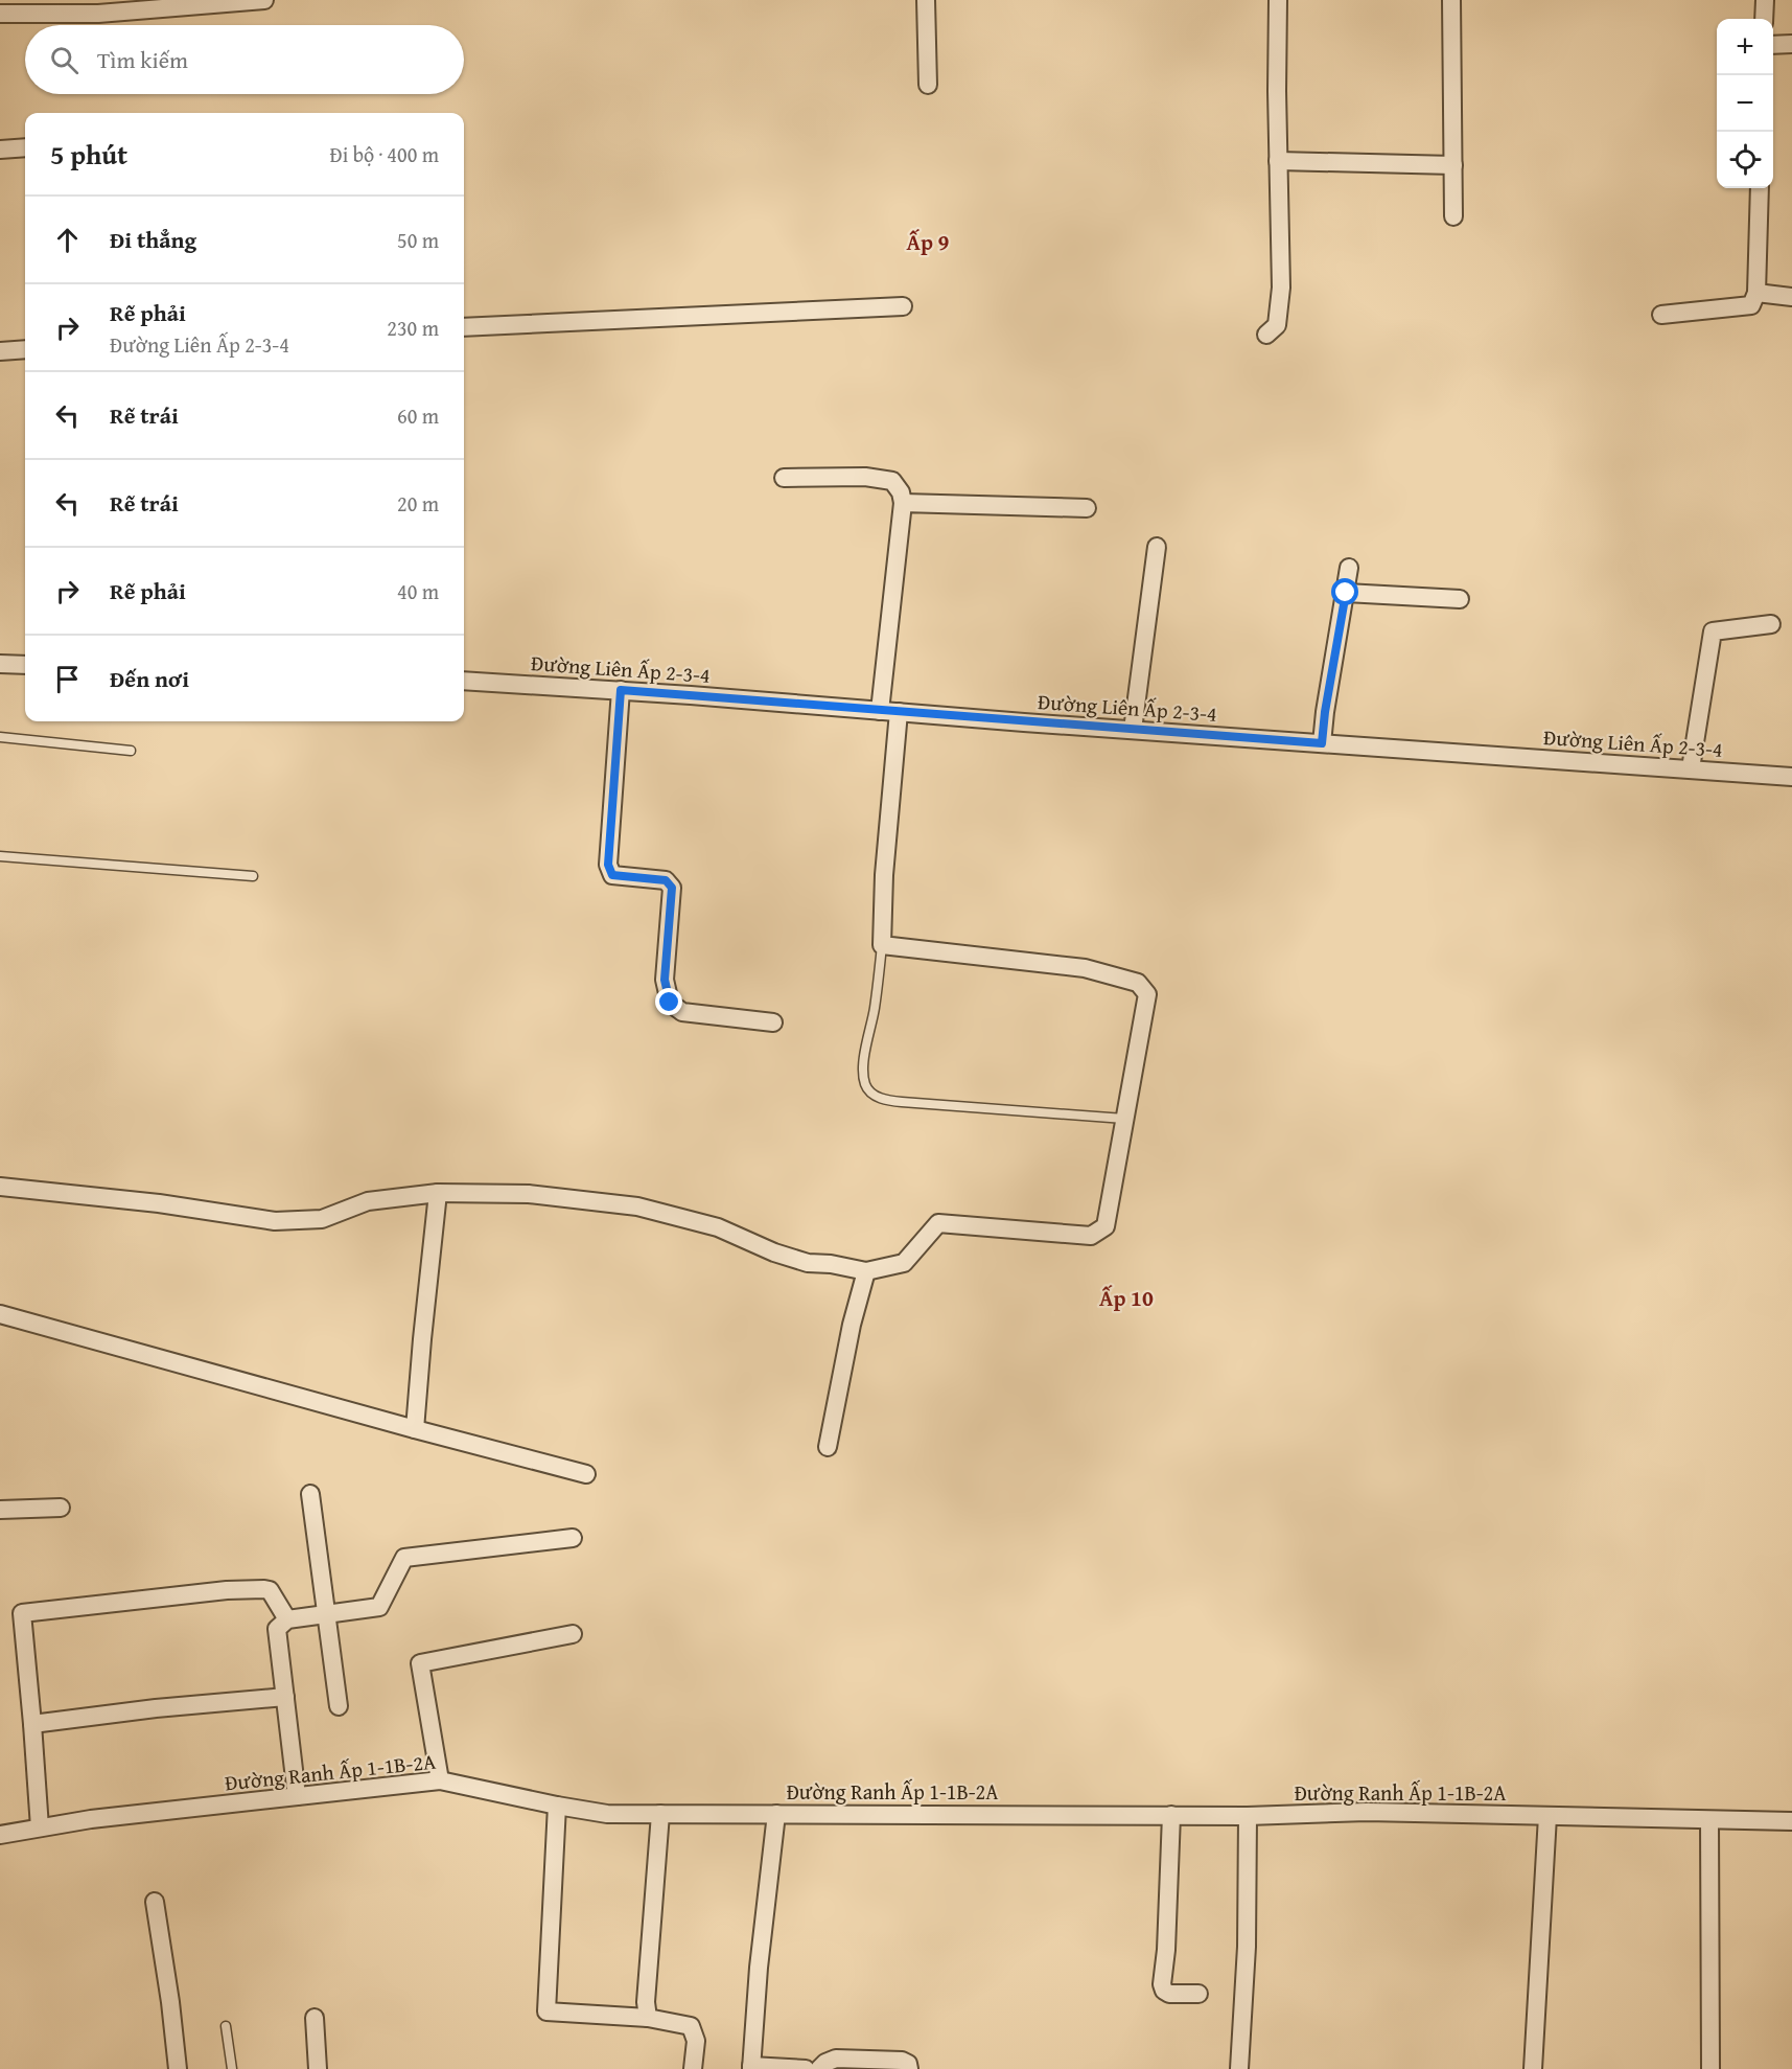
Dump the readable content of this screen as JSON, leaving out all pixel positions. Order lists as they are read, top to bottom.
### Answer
{
  "streets": {
    "street": ["Đường Liên Ấp 2-3-4", "Đường Ranh Ấp 1-1B-2A"]
  },
  "districts": ["Ấp 9", "Ấp 10"],
  "page": {
    "map_buttons": ["+", "−"],
    "search": "Tìm kiếm",
    "heading": ["5 phút", "Đi bộ · 400 m"],
    "list": [
      ["Đi thẳng", "50 m"],
      ["Rẽ phải", "Đường Liên Ấp 2-3-4", "230 m"],
      ["Rẽ trái", "60 m"],
      ["Rẽ trái", "20 m"],
      ["Rẽ phải", "40 m"],
      "Đến nơi"
    ]
  }
}
